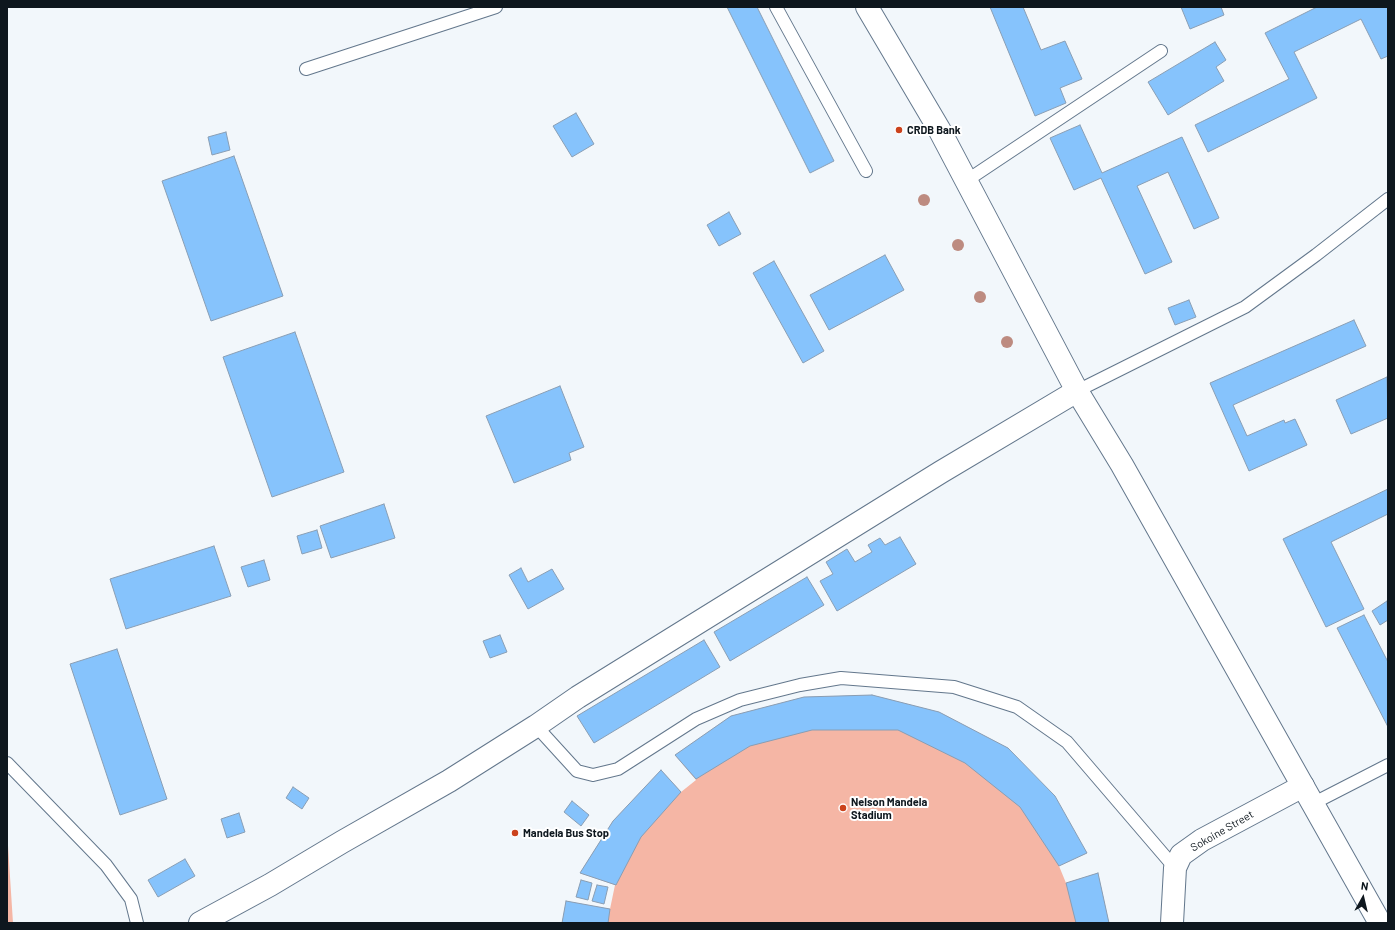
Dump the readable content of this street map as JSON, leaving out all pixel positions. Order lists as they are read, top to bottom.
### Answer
{
  "streets": {
    "main road": ["Sokoine Street"]
  },
  "places": ["CRDB Bank", "Nelson Mandela Stadium", "Mandela Bus Stop"],
  "north": "top"
}
